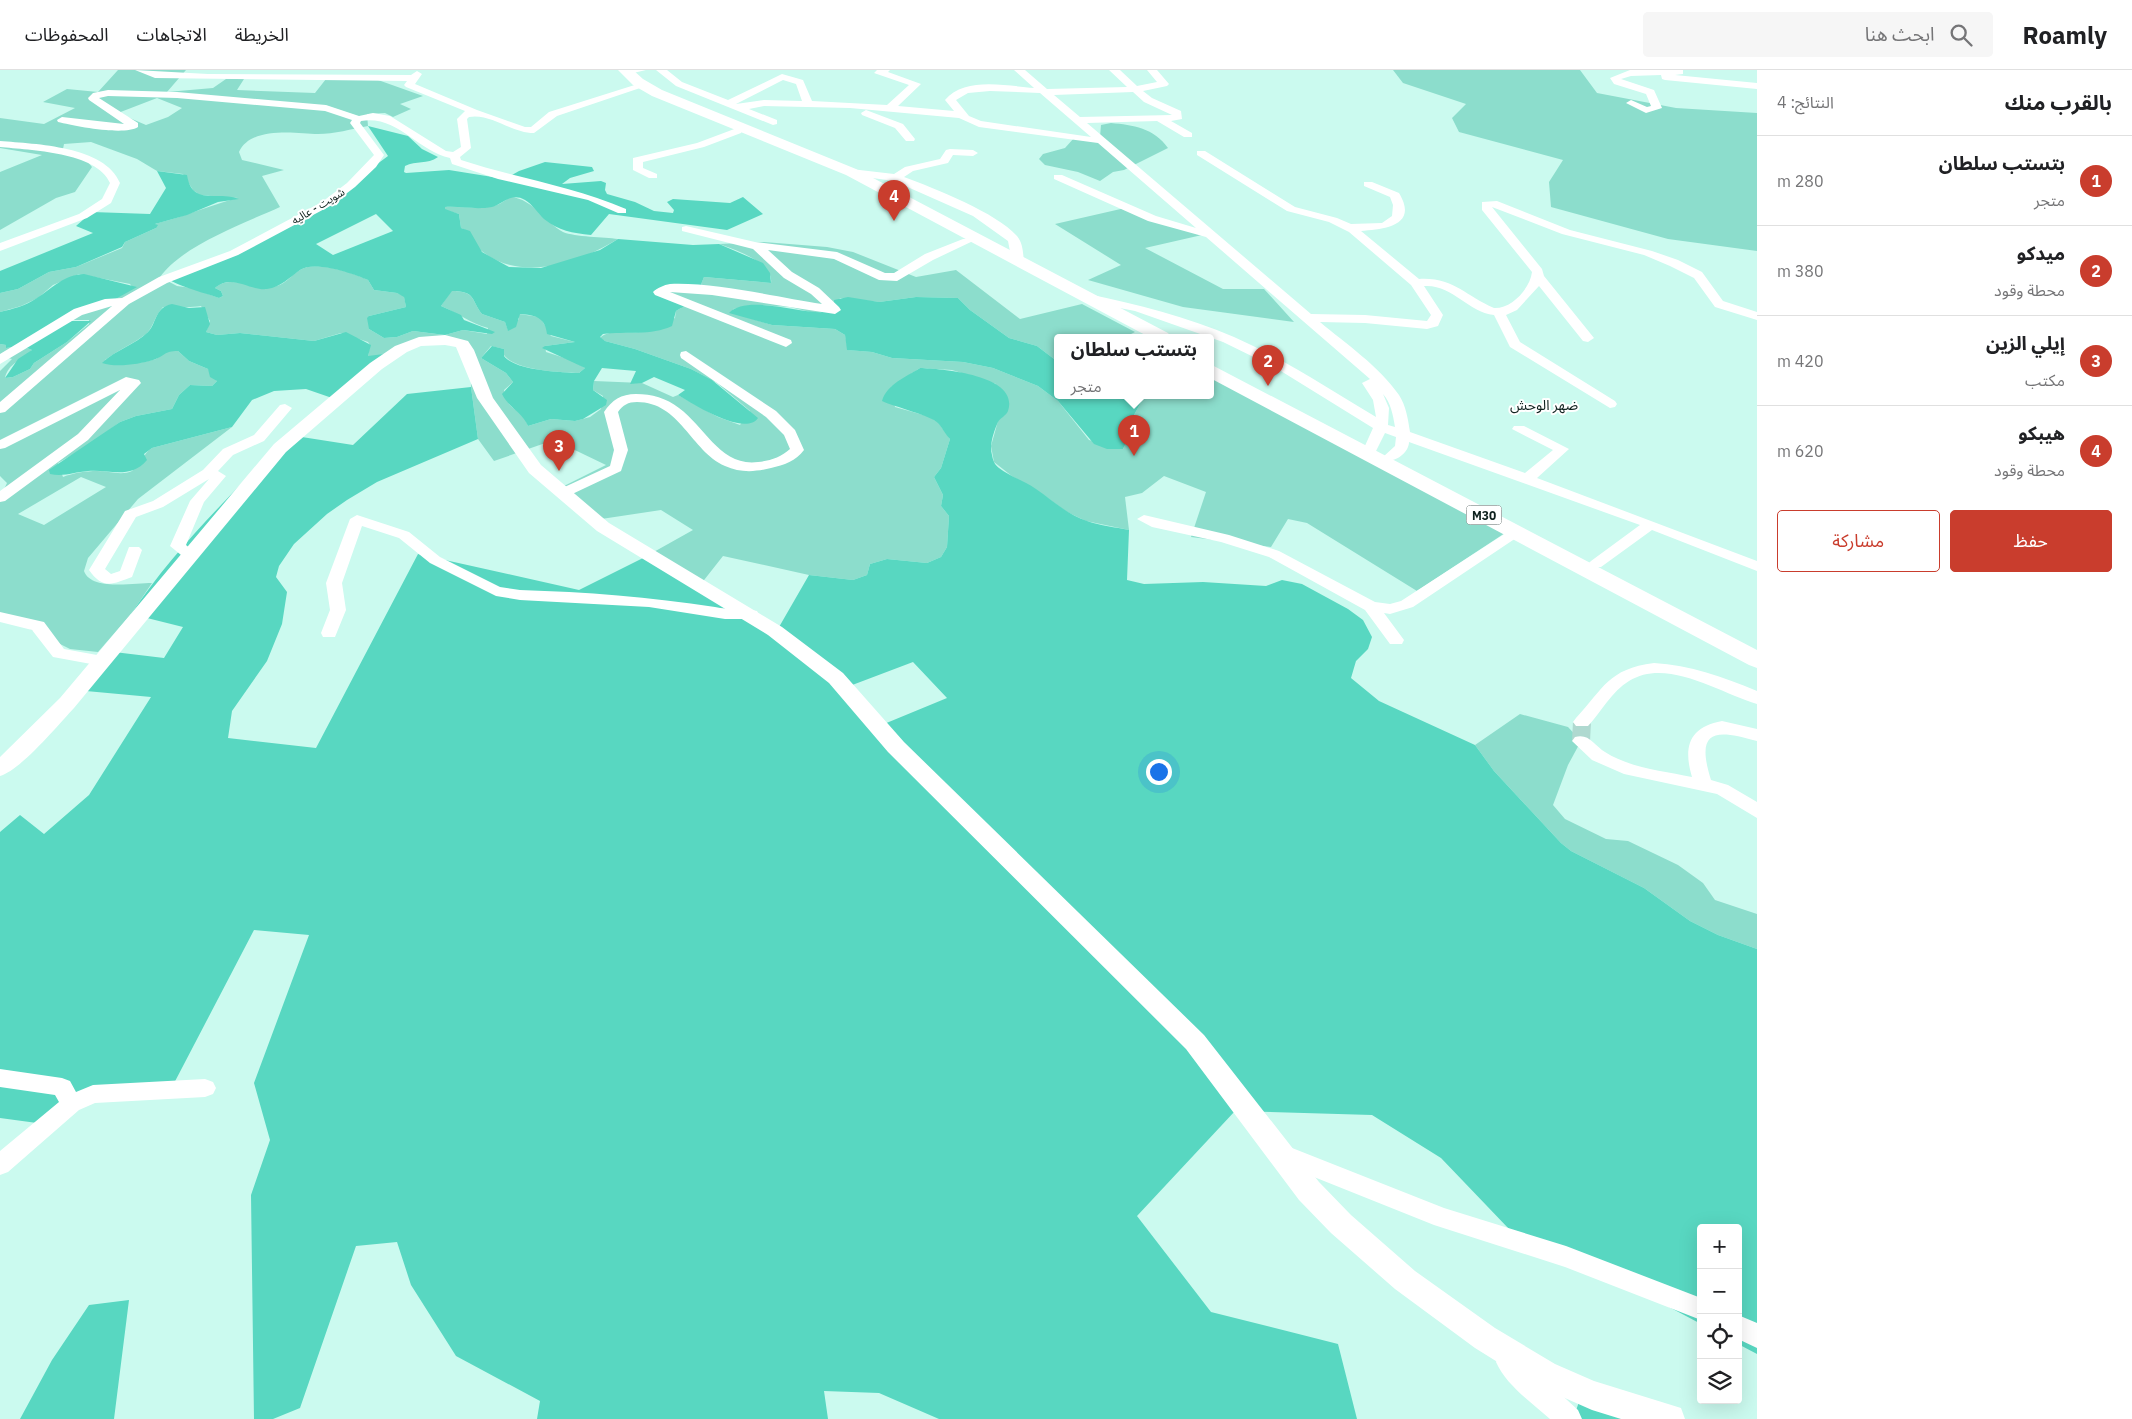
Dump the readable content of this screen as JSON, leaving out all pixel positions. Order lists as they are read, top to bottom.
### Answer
{
  "streets": {
    "highway": ["M30"],
    "street": ["شويت - عاليه"]
  },
  "districts": ["ضهر الوحش"],
  "page": {
    "header": "Roamly",
    "search": "ابحث هنا",
    "nav": ["الخريطة", "الاتجاهات", "المحفوظات"],
    "heading": ["بالقرب منك", "النتائج: 4"],
    "list": [
      {
        "mark": "1",
        "name": "بتستب سلطان",
        "note": "متجر",
        "value": "280 m"
      },
      {
        "mark": "2",
        "name": "ميدكو",
        "note": "محطة وقود",
        "value": "380 m"
      },
      {
        "mark": "3",
        "name": "إيلي الزين",
        "note": "مكتب",
        "value": "420 m"
      },
      {
        "mark": "4",
        "name": "هيبكو",
        "note": "محطة وقود",
        "value": "620 m"
      }
    ],
    "pins": [
      "4",
      "2",
      "1",
      "3"
    ],
    "popup": ["بتستب سلطان", "متجر"],
    "buttons": ["حفظ", "مشاركة"],
    "map_buttons": ["+", "−"]
  }
}
